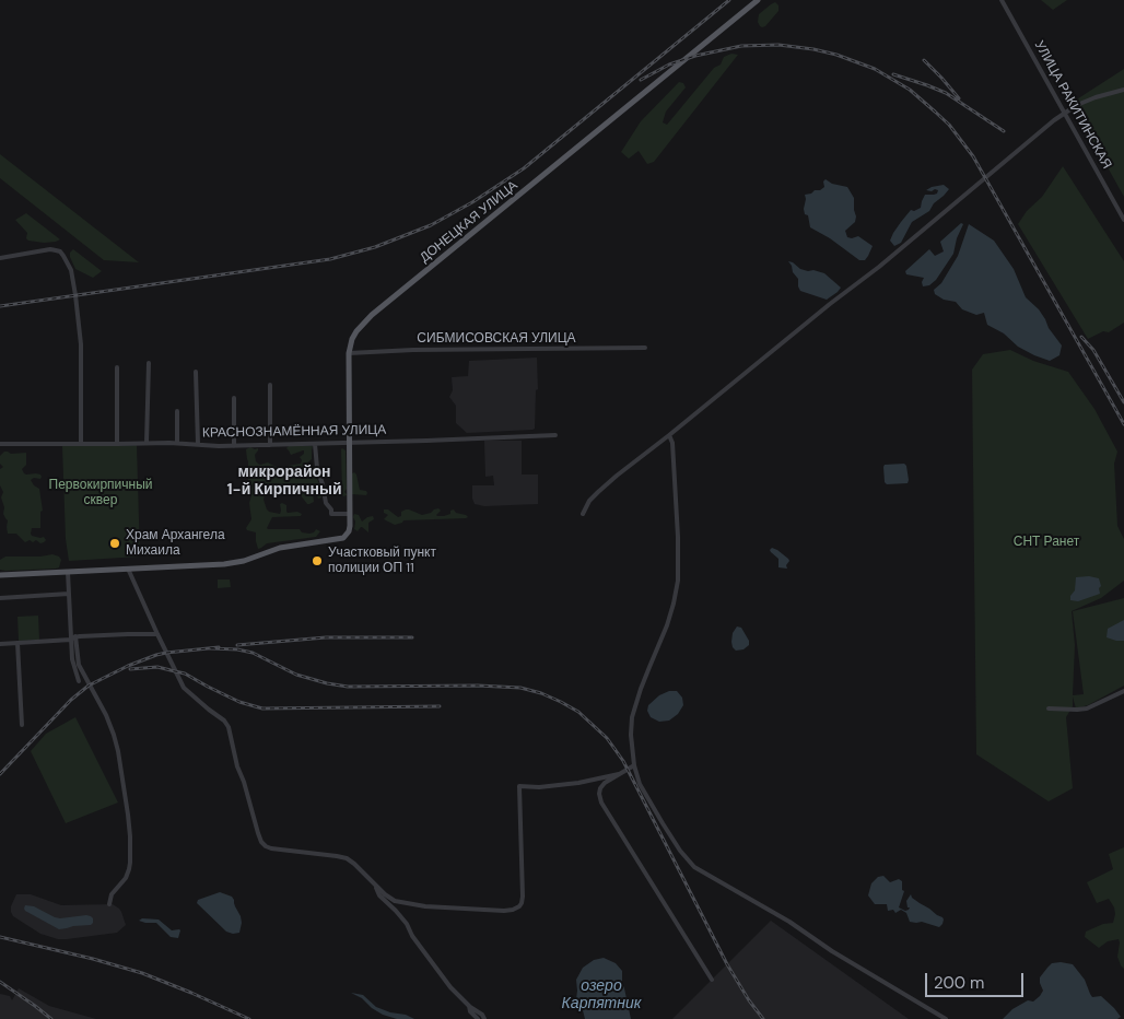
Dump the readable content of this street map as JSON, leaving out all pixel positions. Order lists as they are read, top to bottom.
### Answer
{
  "streets": {
    "main road": ["ДОНЕЦКАЯ УЛИЦА"],
    "street": ["УЛИЦА РАКИТИНСКАЯ", "СИБМИСОВСКАЯ УЛИЦА", "КРАСНОЗНАМЁННАЯ УЛИЦА"]
  },
  "crossings": [
    ["ДОНЕЦКАЯ УЛИЦА", "СИБМИСОВСКАЯ УЛИЦА"],
    ["ДОНЕЦКАЯ УЛИЦА", "КРАСНОЗНАМЁННАЯ УЛИЦА"]
  ],
  "districts": ["микрорайон 1-й Кирпичный"],
  "water": ["озеро Карпятник"],
  "parks": ["Первокирпичный сквер", "СНТ Ранет"],
  "places": ["Храм Архангела Михаила", "Участковый пункт полиции ОП 11"],
  "scale_bar": "200 m"
}
